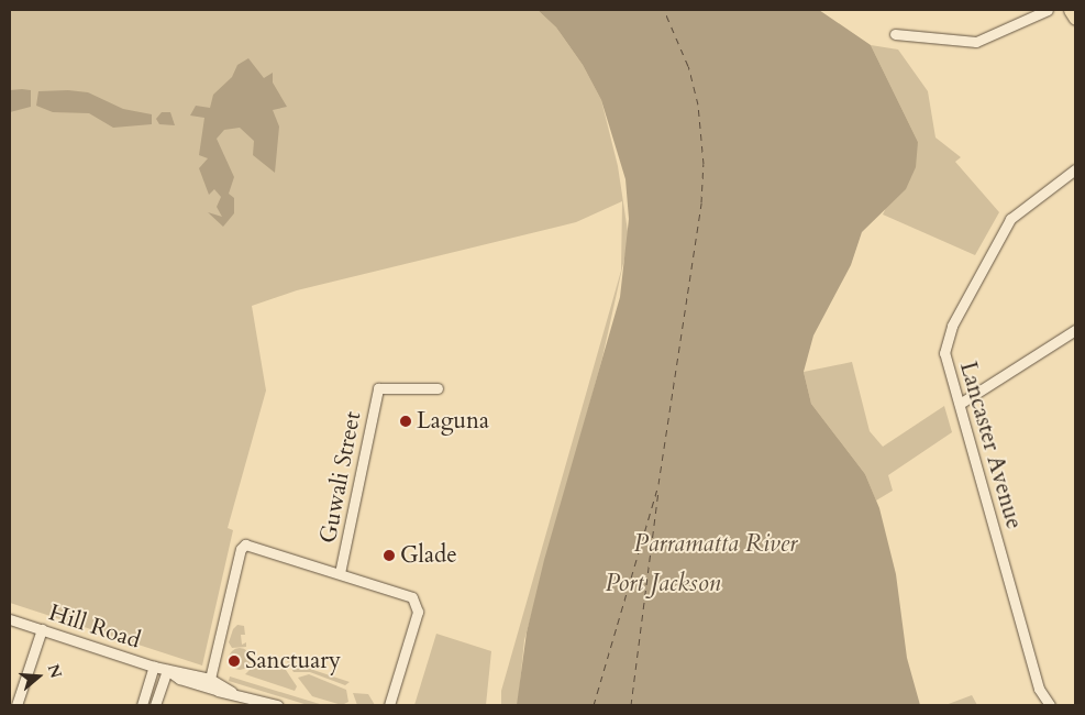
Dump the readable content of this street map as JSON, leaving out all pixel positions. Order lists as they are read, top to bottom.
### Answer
{
  "streets": {
    "street": ["Lancaster Avenue", "Guwali Street", "Hill Road"]
  },
  "water": ["Parramatta River", "Port Jackson"],
  "places": ["Laguna", "Glade", "Sanctuary"],
  "north": "right"
}
